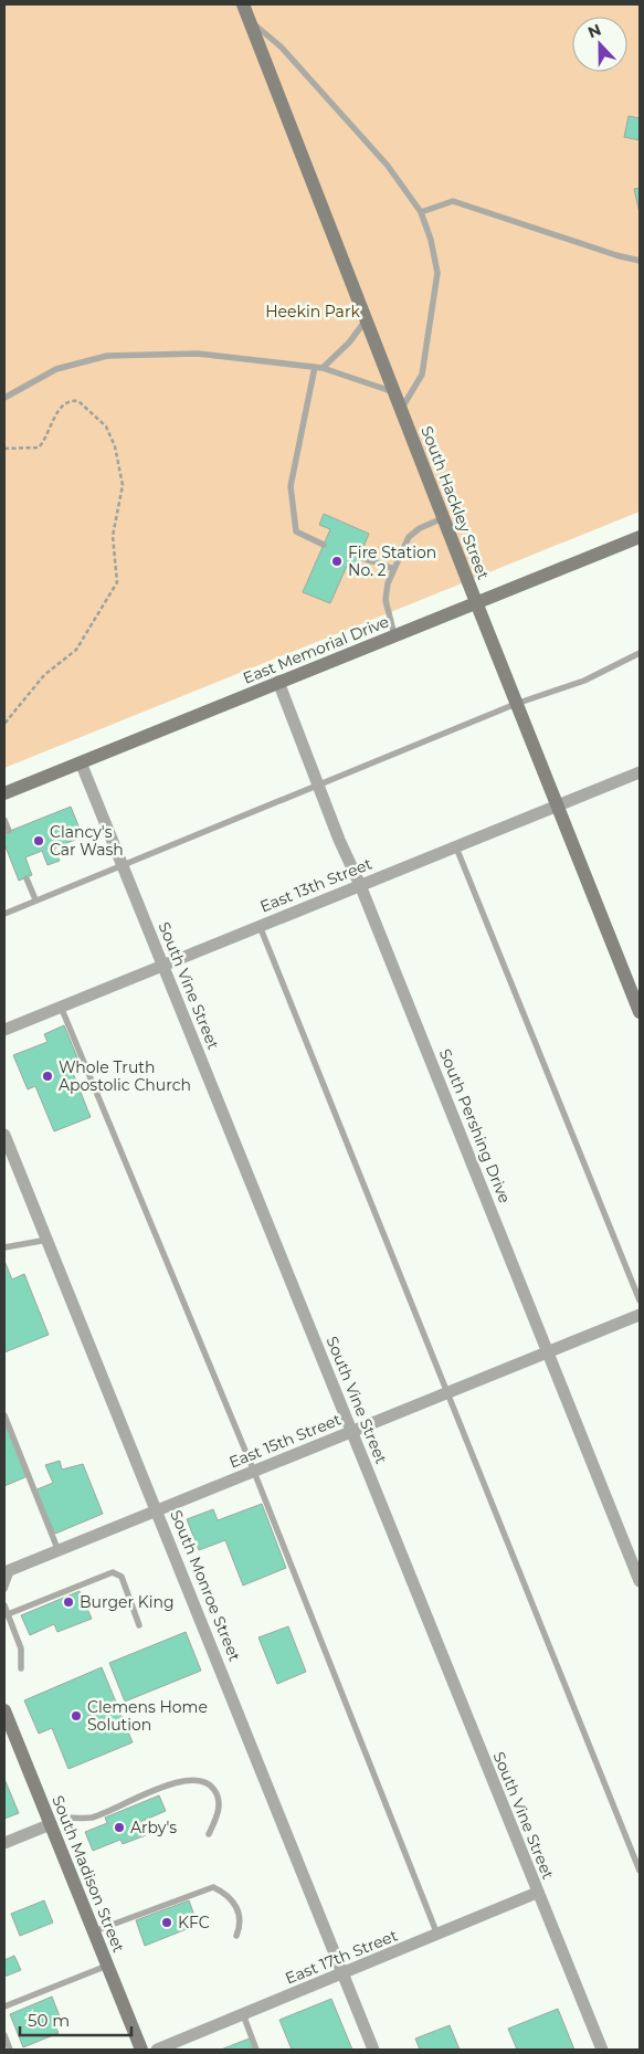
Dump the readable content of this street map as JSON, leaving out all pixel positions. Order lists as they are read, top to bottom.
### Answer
{
  "streets": {
    "street": [
      "South Hackley Street",
      "East Memorial Drive",
      "East 13th Street",
      "South Vine Street",
      "South Pershing Drive",
      "East 15th Street",
      "South Monroe Street",
      "South Madison Street",
      "East 17th Street"
    ]
  },
  "crossings": [
    ["South Hackley Street", "East Memorial Drive"],
    ["South Hackley Street", "East 13th Street"],
    ["East Memorial Drive", "South Vine Street"],
    ["East Memorial Drive", "South Pershing Drive"],
    ["East 13th Street", "South Vine Street"],
    ["East 13th Street", "South Pershing Drive"],
    ["South Vine Street", "East 15th Street"],
    ["South Vine Street", "East 17th Street"],
    ["South Pershing Drive", "East 15th Street"],
    ["East 15th Street", "South Monroe Street"],
    ["South Monroe Street", "East 17th Street"]
  ],
  "parks": ["Heekin Park"],
  "places": [
    "Fire Station No. 2",
    "Clancy's Car Wash",
    "Whole Truth Apostolic Church",
    "Burger King",
    "Clemens Home Solution",
    "Arby's",
    "KFC"
  ],
  "scale_bar": "50 m",
  "north": "top"
}
